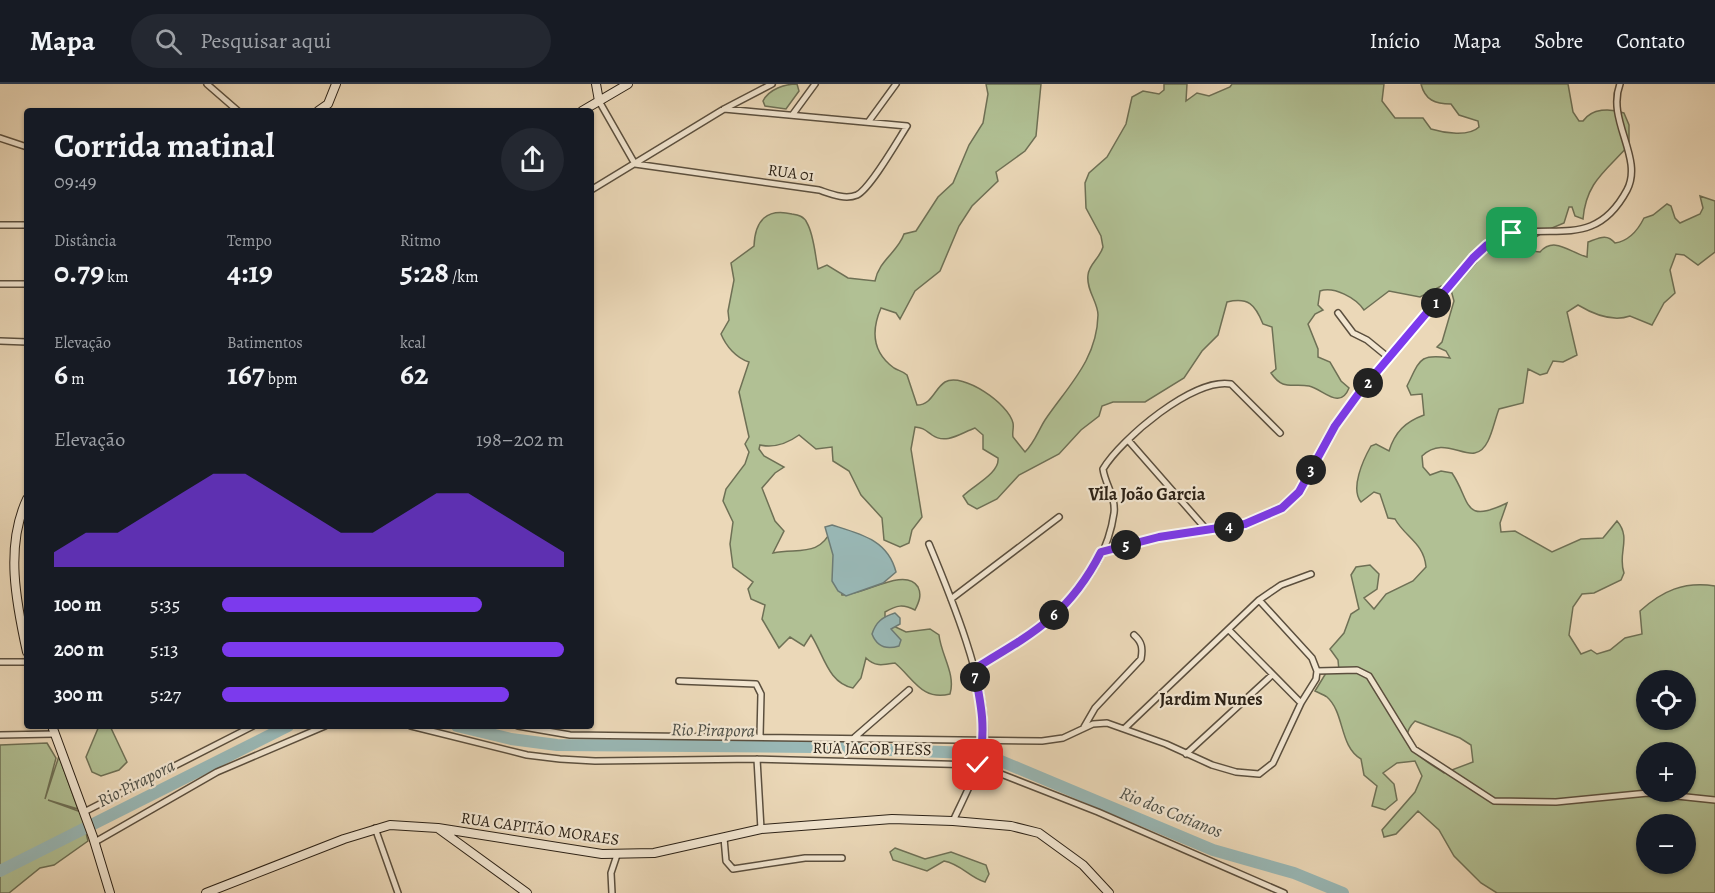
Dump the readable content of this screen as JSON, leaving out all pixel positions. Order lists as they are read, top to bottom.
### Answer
{
  "streets": {
    "street": ["RUA 01", "RUA JACOB HESS", "RUA CAPITÃO MORAES"]
  },
  "districts": ["Vila João Garcia", "Jardim Nunes"],
  "water": ["Rio Pirapora", "Rio dos Cotianos"],
  "page": {
    "header": "Mapa",
    "search": "Pesquisar aqui",
    "nav": [
      "Início",
      "Mapa",
      "Sobre",
      "Contato"
    ],
    "heading": ["Corrida matinal", "09:49"],
    "stats": [
      ["Distância", "0.79 km"],
      ["Tempo", "4:19"],
      ["Ritmo", "5:28 /km"],
      ["Elevação", "6 m"],
      ["Batimentos", "167 bpm"],
      ["kcal", "62"]
    ],
    "pins": [
      "1",
      "2",
      "3",
      "4",
      "5",
      "6",
      "7"
    ],
    "chart": ["Elevação", "198–202 m"],
    "list": [
      {
        "name": "100 m",
        "note": "5:35"
      },
      {
        "name": "200 m",
        "note": "5:13"
      },
      {
        "name": "300 m",
        "note": "5:27"
      }
    ],
    "map_buttons": ["+", "−"]
  }
}
